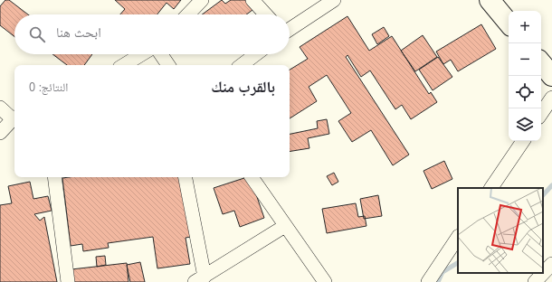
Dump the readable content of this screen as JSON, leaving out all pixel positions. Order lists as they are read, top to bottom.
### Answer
{
  "page": {
    "map_buttons": ["+", "−"],
    "search": "ابحث هنا",
    "heading": ["بالقرب منك", "النتائج: 0"]
  }
}
